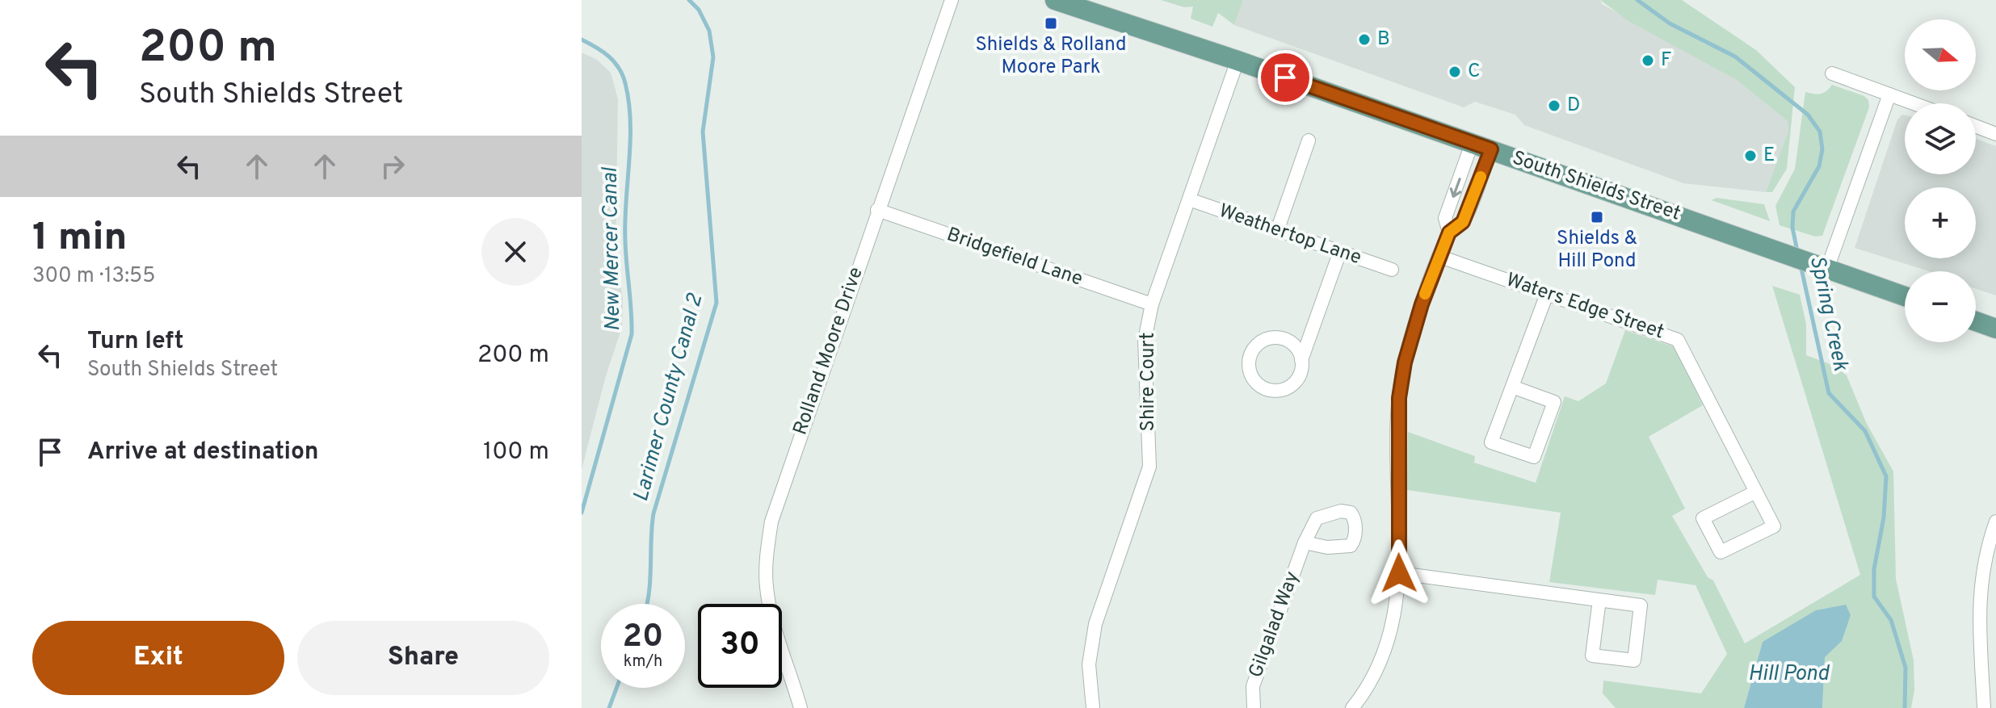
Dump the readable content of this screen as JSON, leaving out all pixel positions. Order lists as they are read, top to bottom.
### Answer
{
  "streets": {
    "main road": ["South Shields Street"],
    "street": [
      "Weathertop Lane",
      "Bridgefield Lane",
      "Waters Edge Street",
      "Rolland Moore Drive",
      "Shire Court",
      "Gilgalad Way"
    ]
  },
  "crossings": [
    ["South Shields Street", "Shire Court"],
    ["Weathertop Lane", "Shire Court"],
    ["Bridgefield Lane", "Rolland Moore Drive"],
    ["Bridgefield Lane", "Shire Court"]
  ],
  "water": [
    "New Mercer Canal",
    "Spring Creek",
    "Larimer County Canal 2",
    "Hill Pond"
  ],
  "places": {
    "transit": ["Shields & Rolland Moore Park", "Shields & Hill Pond"],
    "other": [
      "B",
      "F",
      "C",
      "D",
      "E"
    ]
  },
  "north": "right",
  "page": {
    "turn": ["200 m", "South Shields Street"],
    "map_buttons": ["+", "−"],
    "heading": ["1 min", "300 m · 13:55"],
    "list": [
      {
        "name": "Turn left",
        "note": "South Shields Street",
        "value": "200 m"
      },
      {
        "name": "Arrive at destination",
        "value": "100 m"
      }
    ],
    "speed": "20 km/h",
    "limit": "30",
    "buttons": ["Exit", "Share"]
  }
}
